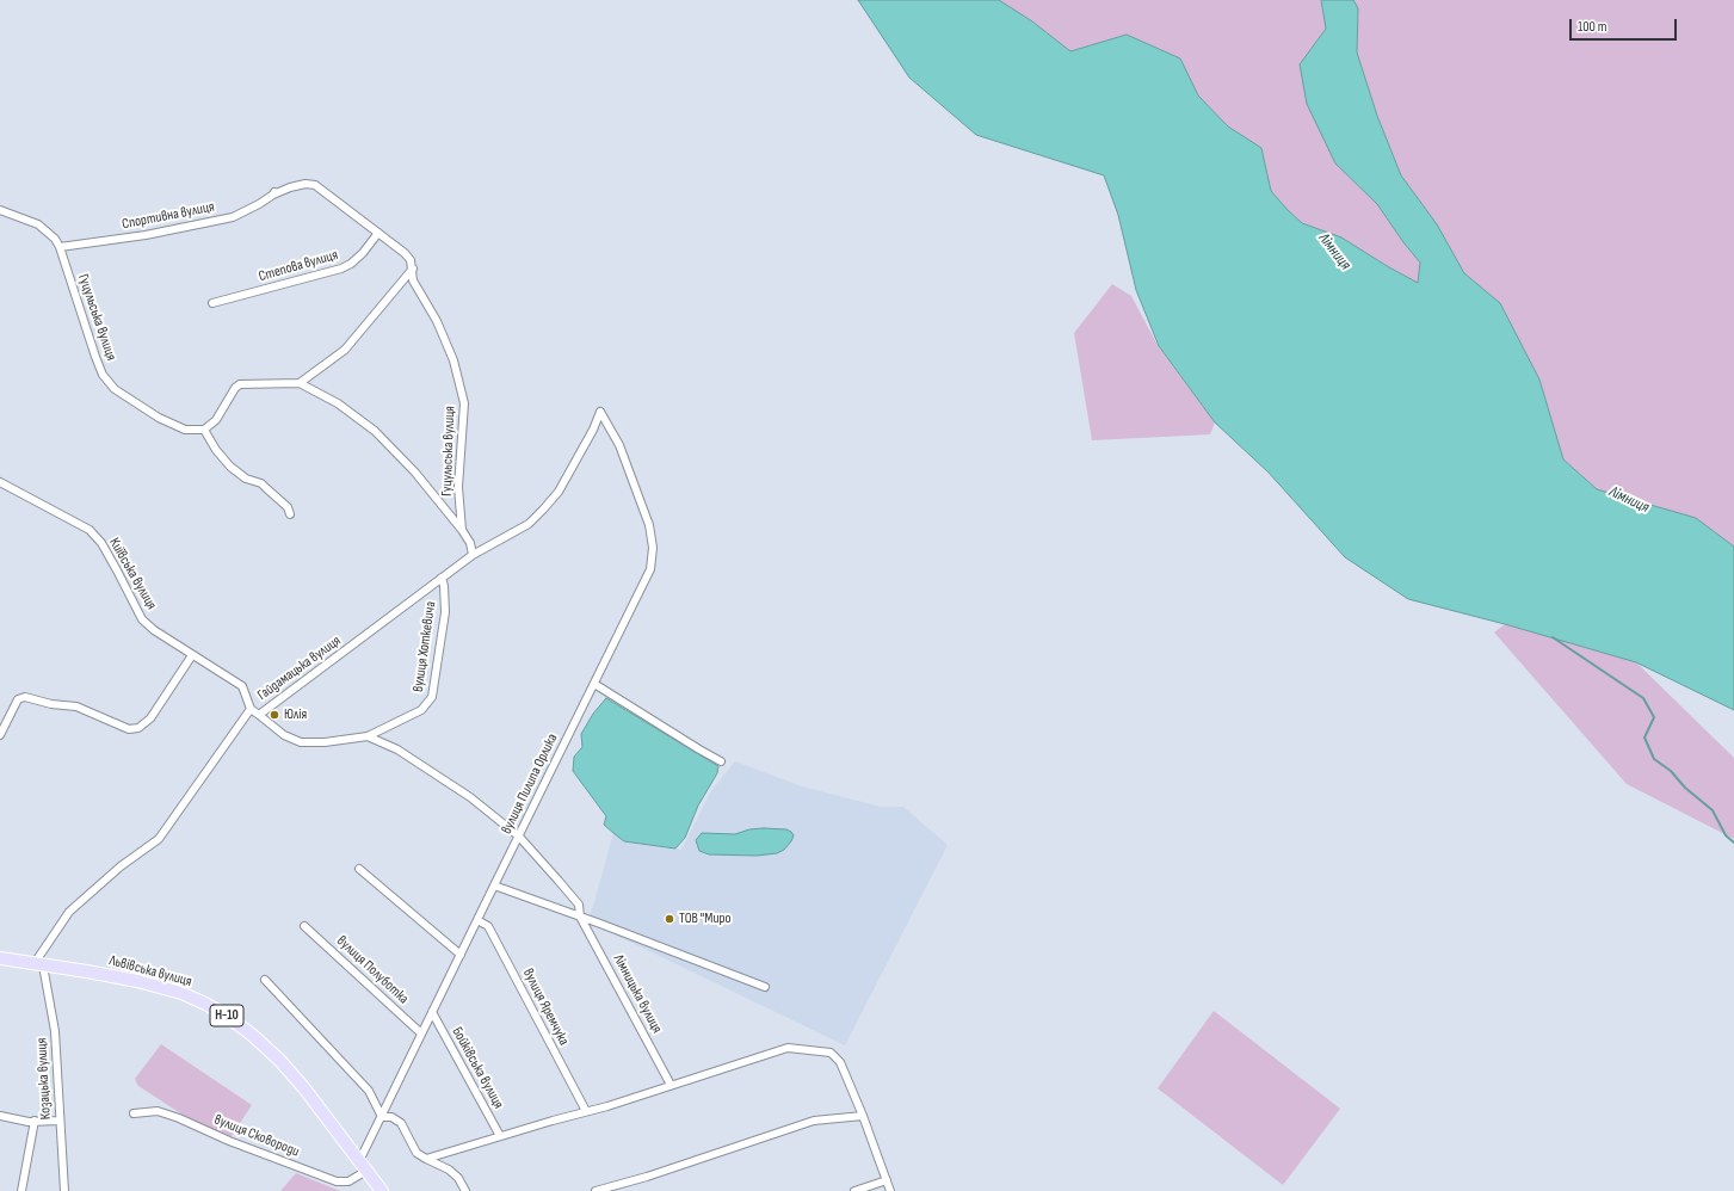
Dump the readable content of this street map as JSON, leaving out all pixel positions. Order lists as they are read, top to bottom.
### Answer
{
  "streets": {
    "main road": ["Львівська вулиця", "Н-10"],
    "street": [
      "Спортивна вулиця",
      "Степова вулиця",
      "Гуцульська вулиця",
      "Київська вулиця",
      "вулиця Хоткевича",
      "Гайдамацька вулиця",
      "вулиця Пилипа Орлика",
      "вулиця Полуботка",
      "Лімницька вулиця",
      "вулиця Яремчука",
      "Бойківська вулиця",
      "Козацька вулиця",
      "вулиця Сковороди"
    ]
  },
  "crossings": [
    ["Спортивна вулиця", "Гуцульська вулиця"],
    ["Степова вулиця", "Гуцульська вулиця"],
    ["Гуцульська вулиця", "Гайдамацька вулиця"],
    ["Київська вулиця", "Гайдамацька вулиця"],
    ["вулиця Хоткевича", "Гайдамацька вулиця"],
    ["вулиця Хоткевича", "Лімницька вулиця"],
    ["Гайдамацька вулиця", "вулиця Пилипа Орлика"],
    ["Гайдамацька вулиця", "Львівська вулиця"],
    ["Гайдамацька вулиця", "Козацька вулиця"],
    ["вулиця Пилипа Орлика", "вулиця Полуботка"],
    ["вулиця Пилипа Орлика", "Львівська вулиця"],
    ["вулиця Пилипа Орлика", "Лімницька вулиця"],
    ["вулиця Пилипа Орлика", "вулиця Яремчука"],
    ["вулиця Пилипа Орлика", "Бойківська вулиця"],
    ["вулиця Пилипа Орлика", "вулиця Сковороди"],
    ["Львівська вулиця", "Козацька вулиця"],
    ["Львівська вулиця", "вулиця Сковороди"]
  ],
  "water": ["Лімниця"],
  "places": ["Юлія", "ТОВ \"Миро"],
  "scale_bar": "100 m"
}
